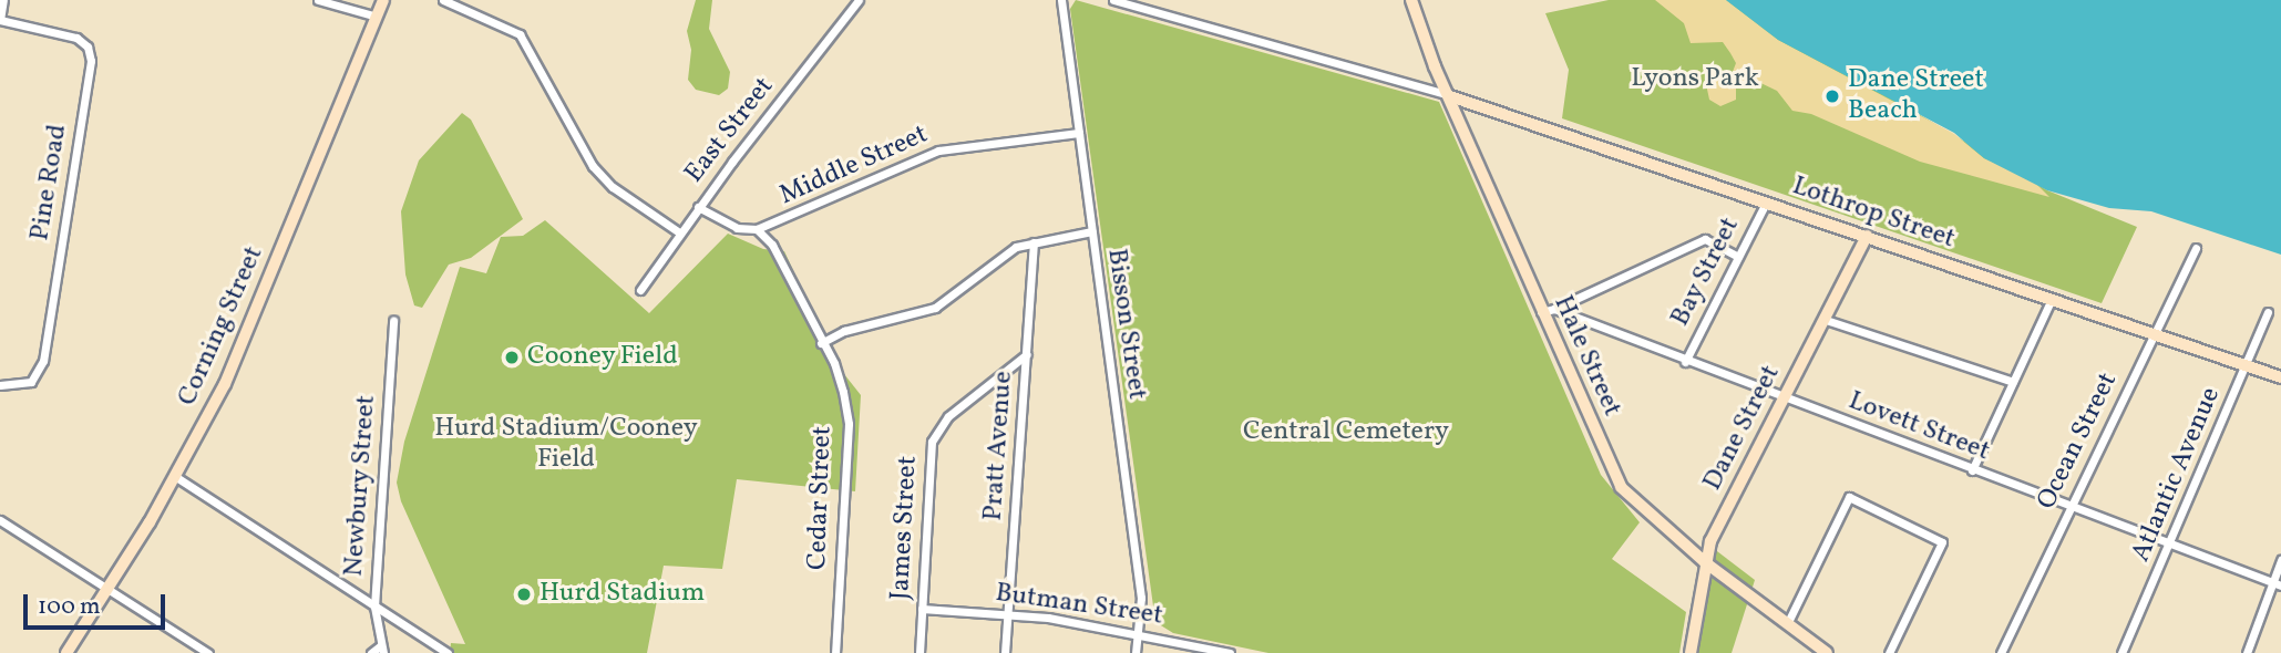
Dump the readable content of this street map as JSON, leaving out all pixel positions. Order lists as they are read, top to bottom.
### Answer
{
  "streets": {
    "main road": [
      "Lothrop Street",
      "Corning Street",
      "Hale Street",
      "Dane Street"
    ],
    "street": [
      "East Street",
      "Middle Street",
      "Pine Road",
      "Bay Street",
      "Bisson Street",
      "Lovett Street",
      "Ocean Street",
      "Pratt Avenue",
      "Atlantic Avenue",
      "Newbury Street",
      "Cedar Street",
      "James Street",
      "Butman Street"
    ]
  },
  "crossings": [
    ["East Street", "Middle Street"],
    ["Middle Street", "Bisson Street"],
    ["Middle Street", "Cedar Street"],
    ["Lothrop Street", "Bay Street"],
    ["Lothrop Street", "Hale Street"],
    ["Lothrop Street", "Dane Street"],
    ["Lothrop Street", "Ocean Street"],
    ["Lothrop Street", "Atlantic Avenue"],
    ["Bay Street", "Lovett Street"],
    ["Bisson Street", "Butman Street"],
    ["Hale Street", "Dane Street"],
    ["Lovett Street", "Dane Street"],
    ["Lovett Street", "Ocean Street"],
    ["Lovett Street", "Atlantic Avenue"],
    ["Pratt Avenue", "James Street"],
    ["Pratt Avenue", "Butman Street"],
    ["James Street", "Butman Street"]
  ],
  "parks": ["Lyons Park", "Hurd Stadium/Cooney Field", "Central Cemetery"],
  "places": ["Dane Street Beach", "Cooney Field", "Hurd Stadium"],
  "scale_bar": "100 m"
}
